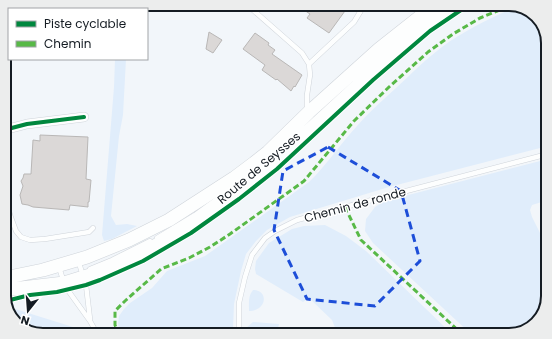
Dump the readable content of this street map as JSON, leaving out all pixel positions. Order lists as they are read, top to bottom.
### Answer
{
  "streets": {
    "main road": ["Route de Seysses"],
    "lane": ["Chemin de ronde"]
  },
  "legend": ["Piste cyclable", "Chemin"],
  "north": "bottom"
}
